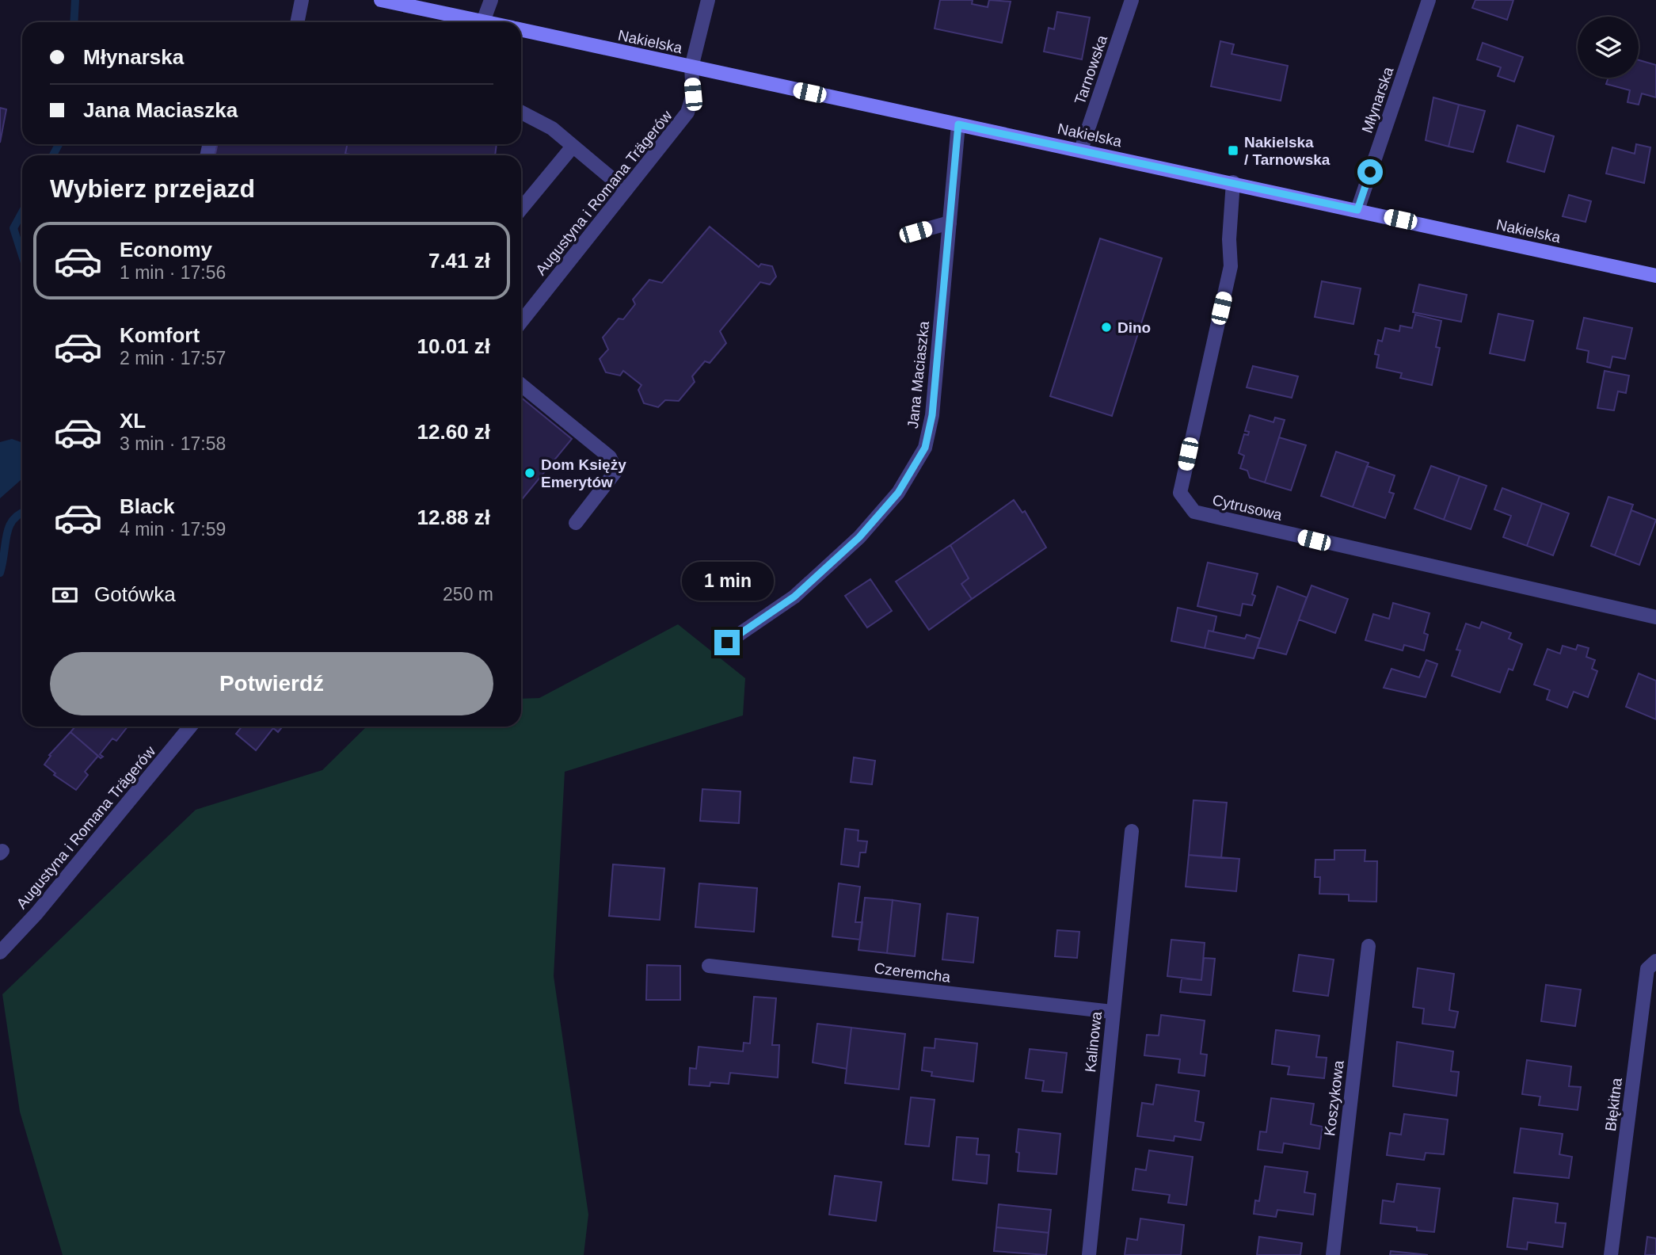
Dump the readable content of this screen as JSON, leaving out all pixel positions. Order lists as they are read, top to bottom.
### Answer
{
  "streets": {
    "main road": ["Nakielska"],
    "street": [
      "Tarnowska",
      "Młynarska",
      "Augustyna i Romana Trägerów",
      "Jana Maciaszka",
      "Cytrusowa",
      "Czeremcha",
      "Kalinowa",
      "Koszykowa",
      "Błękitna"
    ]
  },
  "crossings": [
    ["Nakielska", "Tarnowska"],
    ["Nakielska", "Młynarska"],
    ["Nakielska", "Augustyna i Romana Trägerów"],
    ["Nakielska", "Jana Maciaszka"],
    ["Nakielska", "Cytrusowa"],
    ["Czeremcha", "Kalinowa"]
  ],
  "places": {
    "transit": ["Nakielska / Tarnowska"],
    "other": ["Dino", "Dom Księży Emerytów"]
  },
  "page": {
    "banner": ["Młynarska", "Jana Maciaszka"],
    "heading": "Wybierz przejazd",
    "list": [
      {
        "name": "Economy",
        "note": "1 min · 17:56",
        "value": "7.41 zł"
      },
      {
        "name": "Komfort",
        "note": "2 min · 17:57",
        "value": "10.01 zł"
      },
      {
        "name": "XL",
        "note": "3 min · 17:58",
        "value": "12.60 zł"
      },
      {
        "name": "Black",
        "note": "4 min · 17:59",
        "value": "12.88 zł"
      }
    ],
    "bubble": "1 min",
    "pay": ["Gotówka", "250 m"],
    "buttons": "Potwierdź"
  }
}
